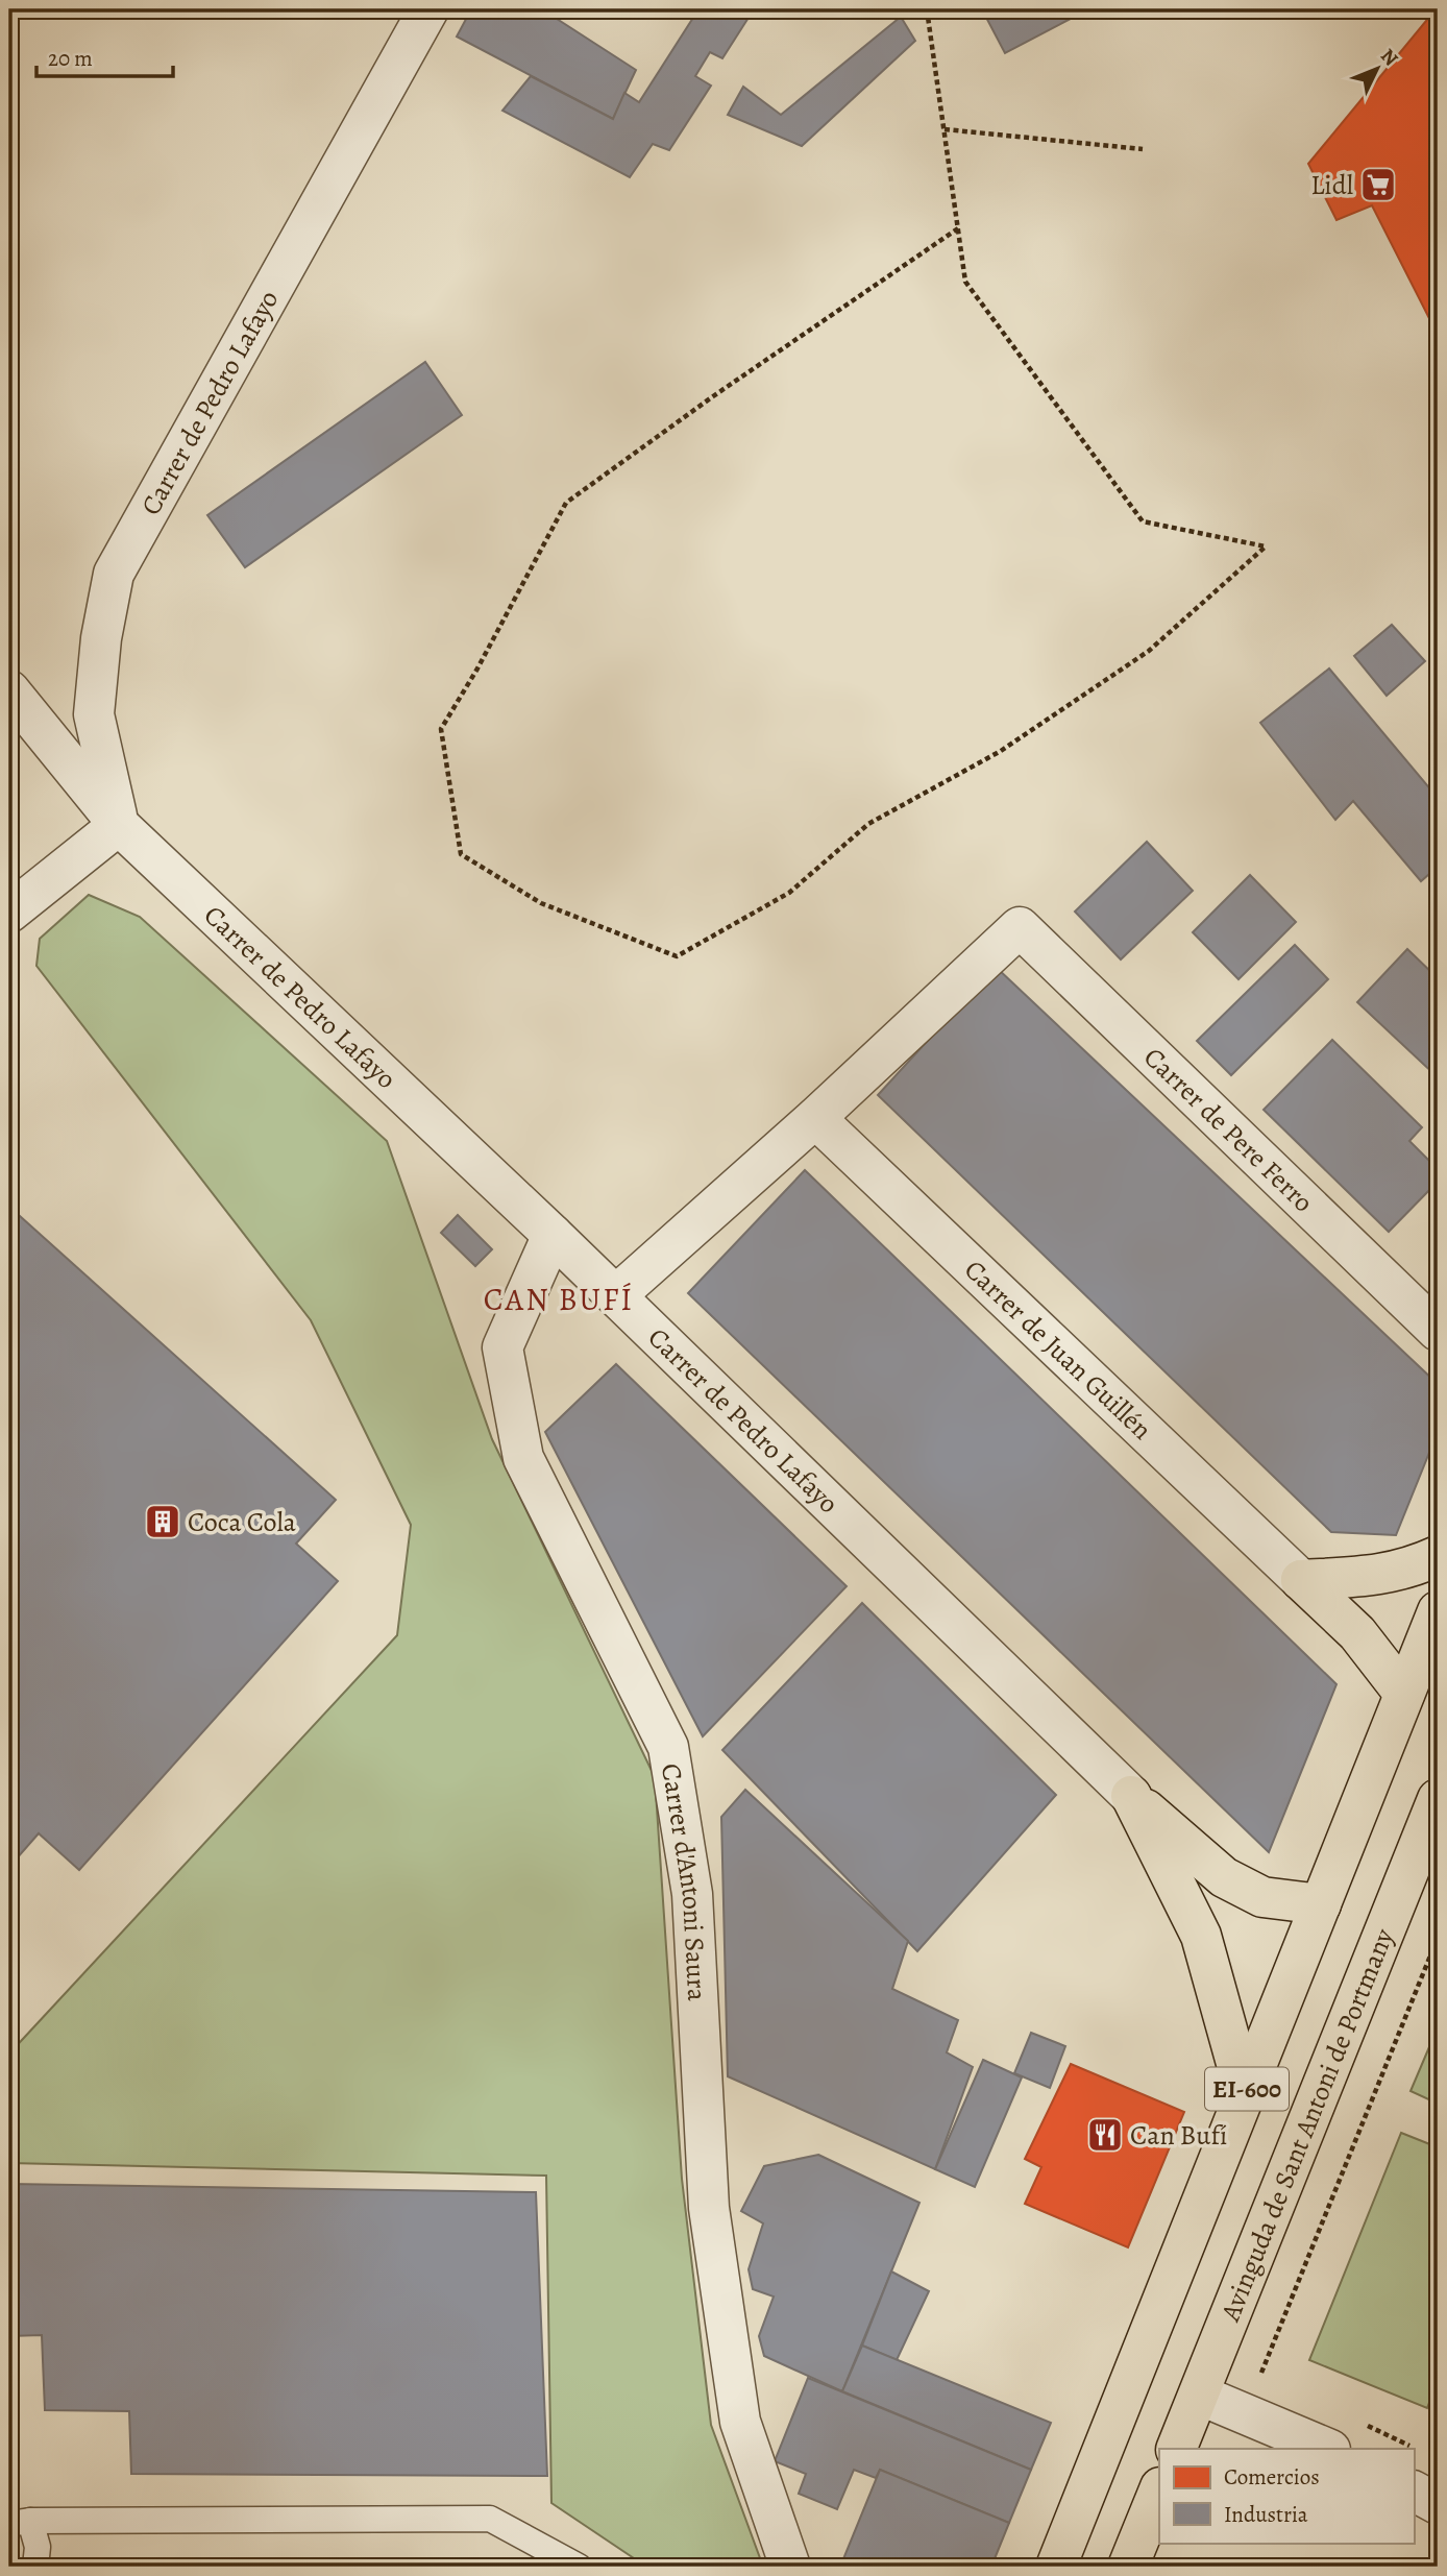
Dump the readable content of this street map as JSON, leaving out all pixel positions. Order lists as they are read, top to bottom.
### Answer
{
  "streets": {
    "main road": ["EI-600", "Avinguda de Sant Antoni de Portmany"],
    "street": [
      "Carrer de Pedro Lafayo",
      "Carrer de Pere Ferro",
      "Carrer de Juan Guillén",
      "Carrer d'Antoni Saura"
    ]
  },
  "crossings": [
    ["Carrer de Pedro Lafayo", "Carrer d'Antoni Saura"],
    ["Carrer de Pere Ferro", "Carrer de Juan Guillén"]
  ],
  "districts": ["CAN BUFÍ"],
  "places": {
    "supermarket": ["Lidl"],
    "building": ["Coca Cola"],
    "restaurant": ["Can Bufí"]
  },
  "legend": ["Comercios", "Industria"],
  "scale_bar": "20 m",
  "north": "top right"
}
